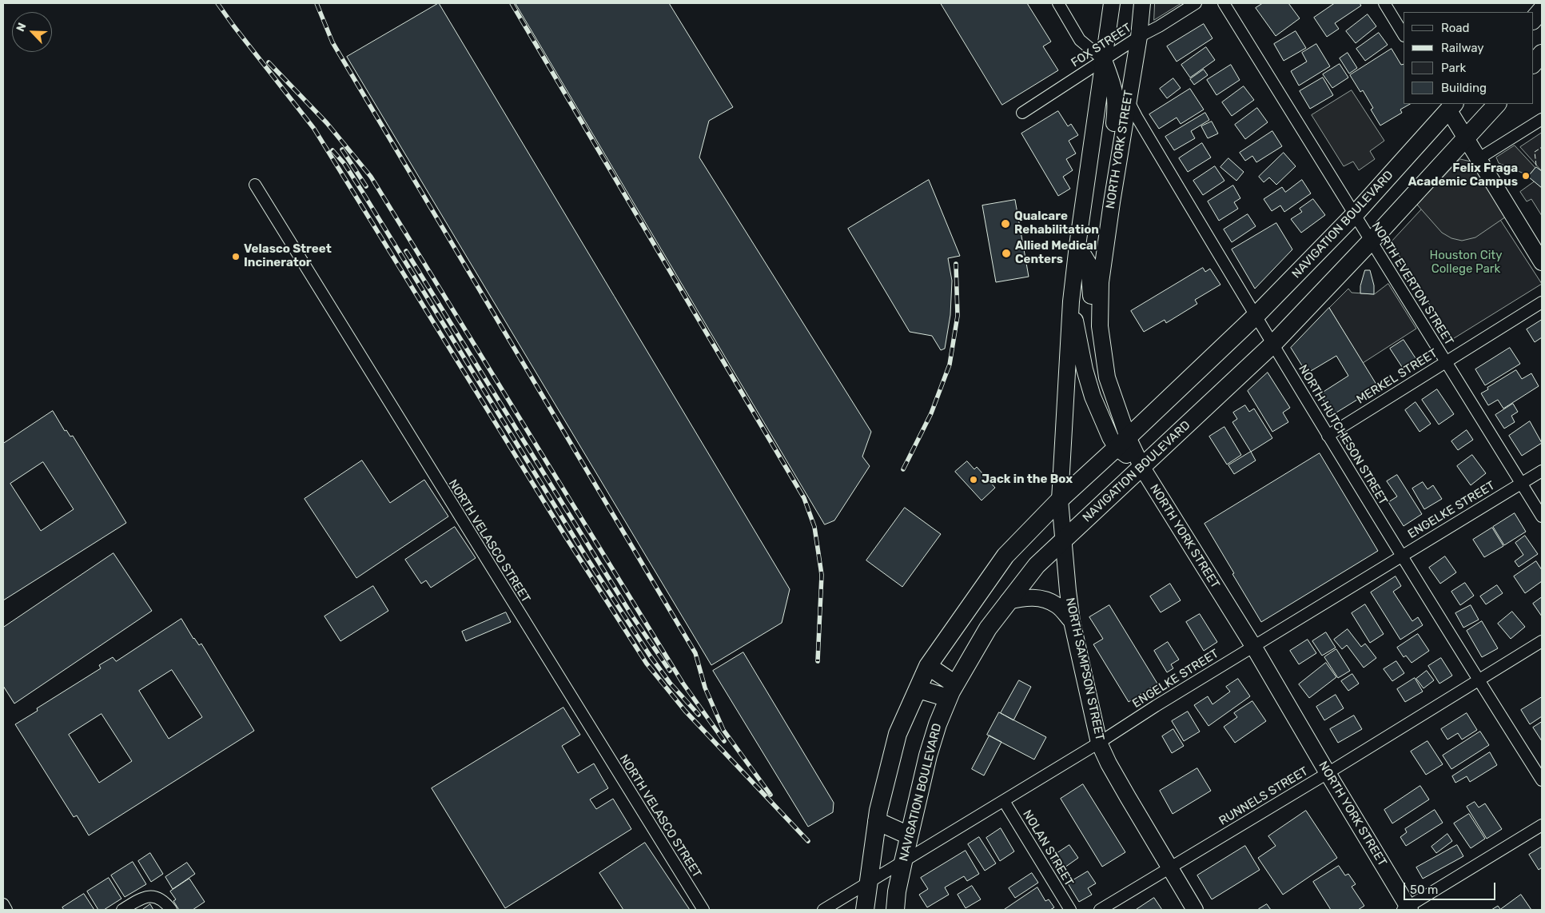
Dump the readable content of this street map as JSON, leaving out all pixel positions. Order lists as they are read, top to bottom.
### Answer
{
  "streets": {
    "main road": ["NORTH YORK STREET", "NAVIGATION BOULEVARD", "NORTH SAMPSON STREET"],
    "street": [
      "FOX STREET",
      "NORTH EVERTON STREET",
      "MERKEL STREET",
      "NORTH HUTCHESON STREET",
      "ENGELKE STREET",
      "NORTH VELASCO STREET",
      "RUNNELS STREET",
      "NOLAN STREET"
    ]
  },
  "crossings": [
    ["FOX STREET", "NORTH YORK STREET"],
    ["NORTH YORK STREET", "NAVIGATION BOULEVARD"],
    ["NORTH YORK STREET", "NORTH HUTCHESON STREET"],
    ["NORTH YORK STREET", "ENGELKE STREET"],
    ["NORTH YORK STREET", "RUNNELS STREET"],
    ["NAVIGATION BOULEVARD", "NORTH EVERTON STREET"],
    ["NAVIGATION BOULEVARD", "NORTH HUTCHESON STREET"],
    ["NAVIGATION BOULEVARD", "ENGELKE STREET"],
    ["NAVIGATION BOULEVARD", "NORTH SAMPSON STREET"],
    ["NORTH EVERTON STREET", "MERKEL STREET"],
    ["NORTH EVERTON STREET", "ENGELKE STREET"],
    ["MERKEL STREET", "NORTH HUTCHESON STREET"],
    ["NORTH HUTCHESON STREET", "ENGELKE STREET"],
    ["NORTH HUTCHESON STREET", "RUNNELS STREET"],
    ["ENGELKE STREET", "NORTH SAMPSON STREET"],
    ["ENGELKE STREET", "NOLAN STREET"],
    ["NORTH SAMPSON STREET", "RUNNELS STREET"]
  ],
  "parks": ["Houston City College Park"],
  "places": [
    "Felix Fraga Academic Campus",
    "Qualcare Rehabilitation",
    "Allied Medical Centers",
    "Velasco Street Incinerator",
    "Jack in the Box"
  ],
  "legend": [
    "Road",
    "Railway",
    "Park",
    "Building"
  ],
  "scale_bar": "50 m",
  "north": "top left"
}
